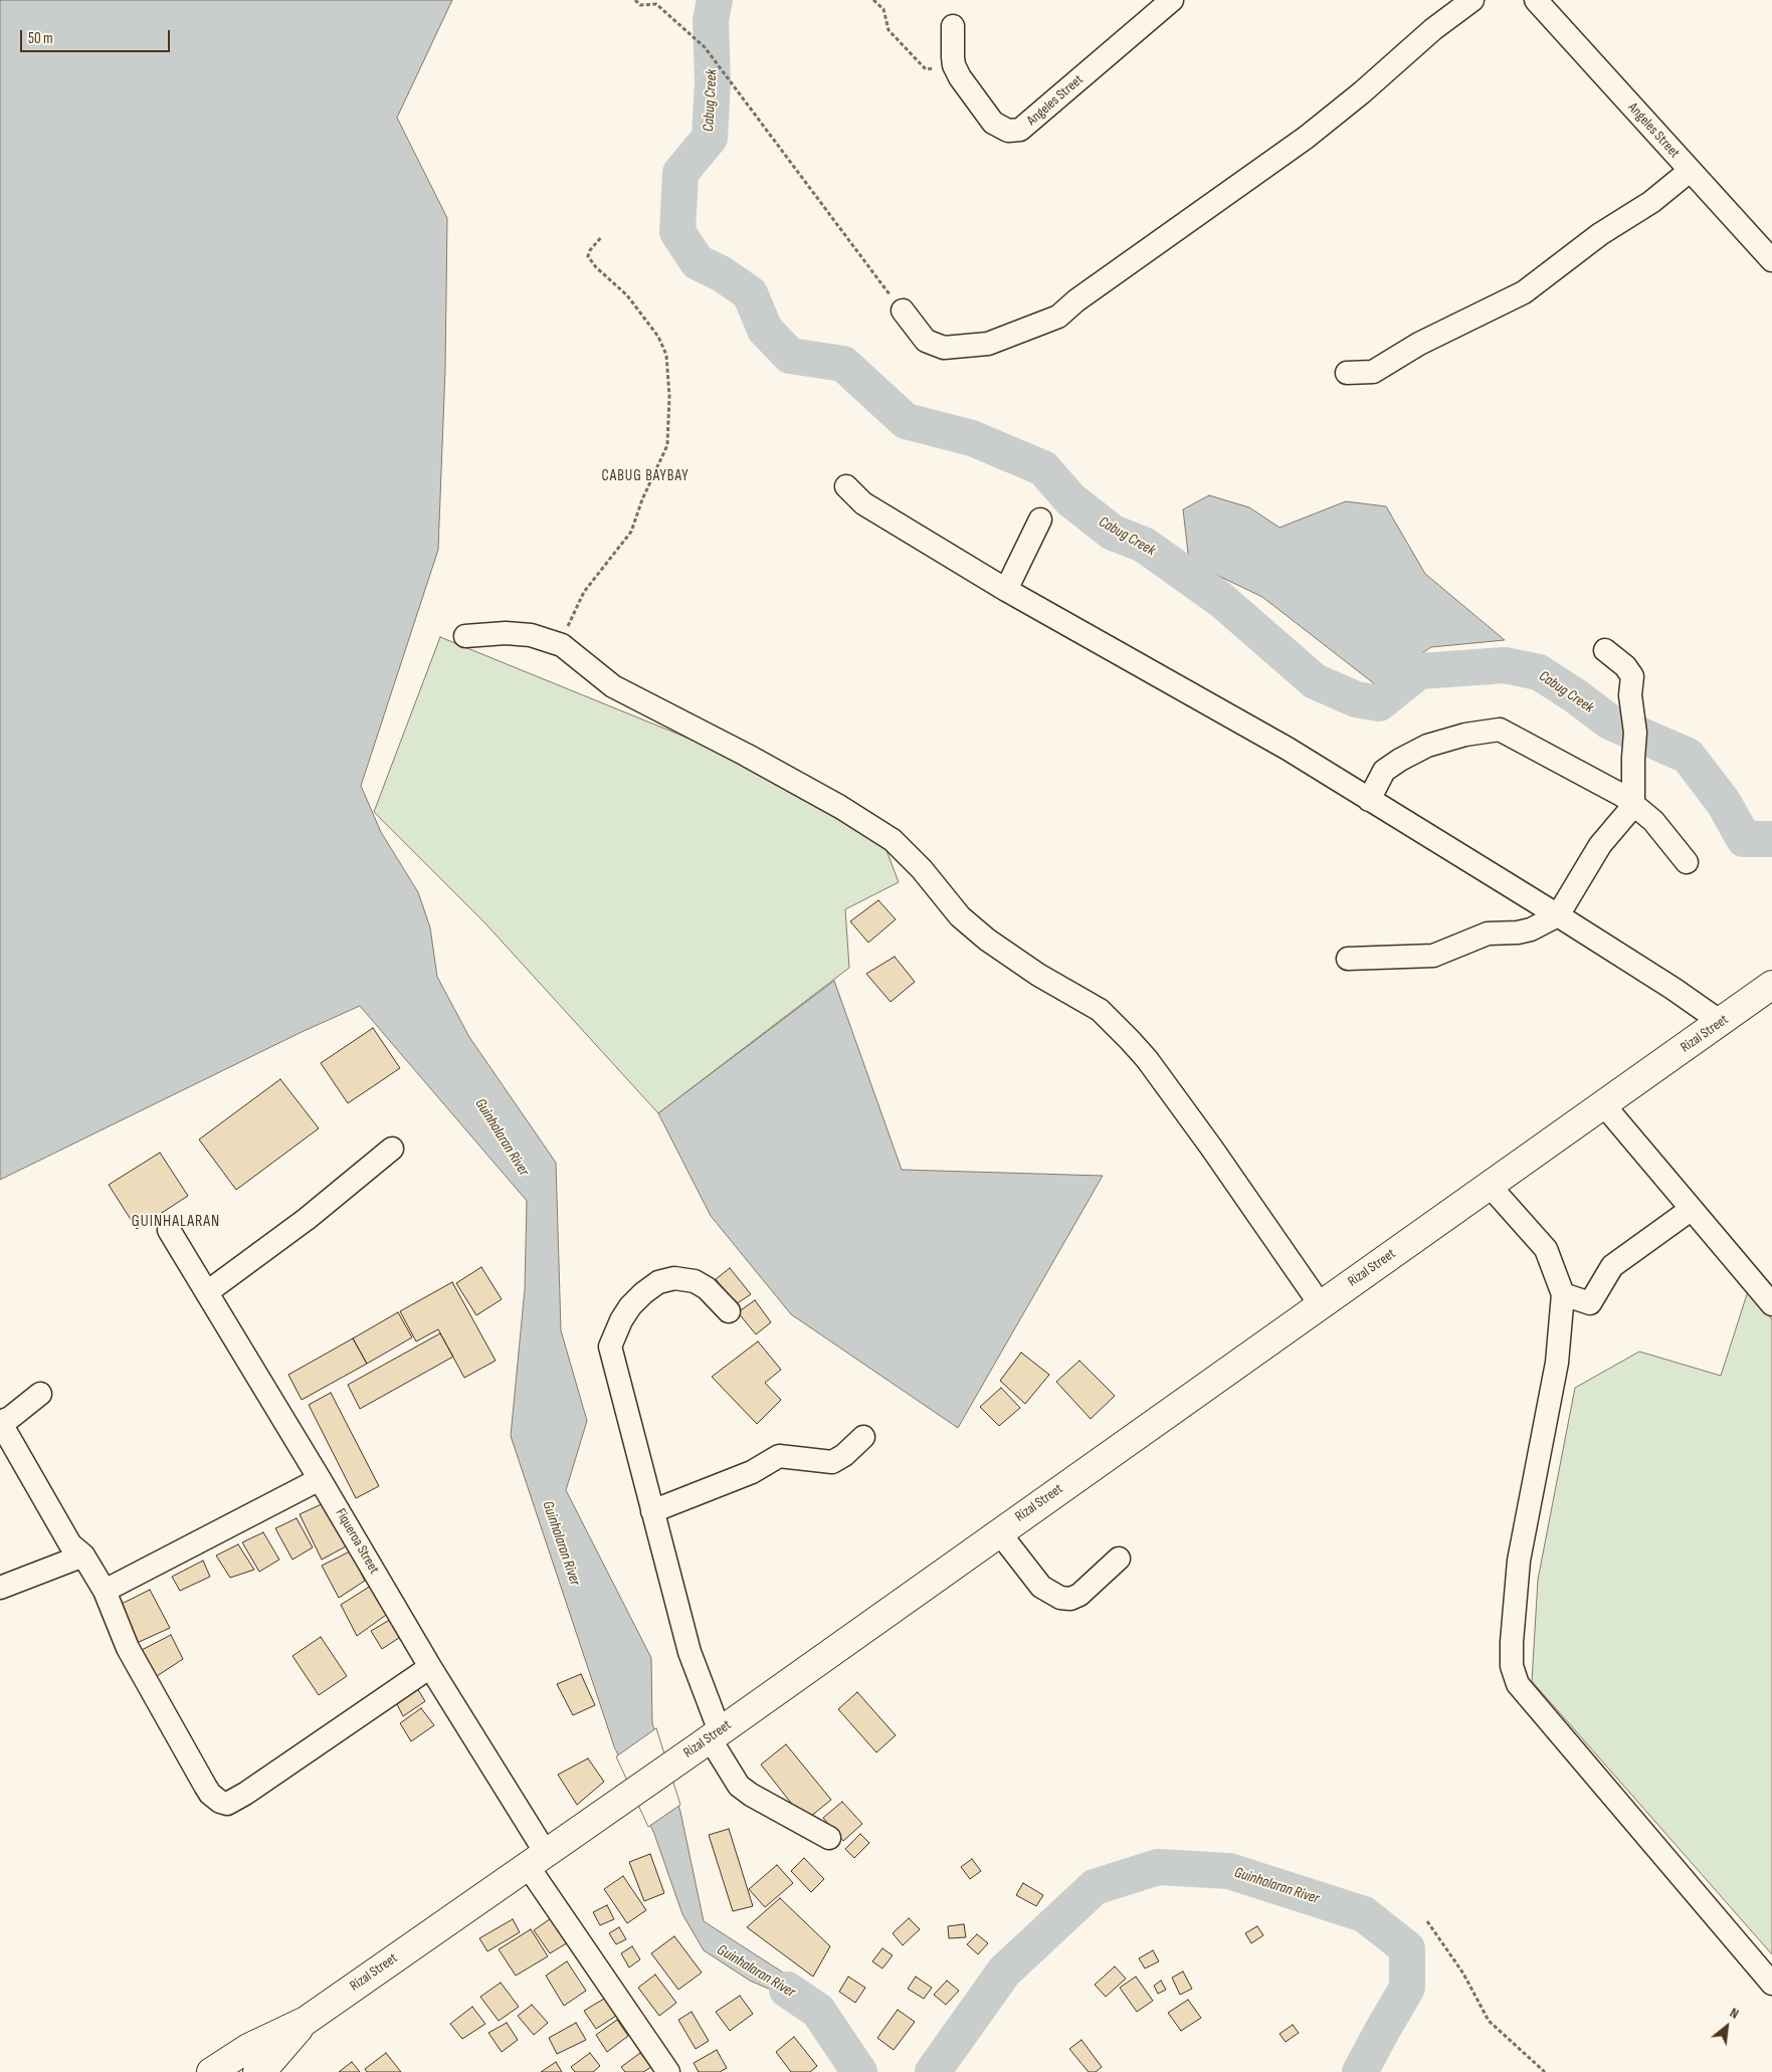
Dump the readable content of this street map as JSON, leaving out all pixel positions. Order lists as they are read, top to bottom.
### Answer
{
  "streets": {
    "main road": ["Rizal Street"],
    "street": ["Angeles Street", "Fiqueroa Street"]
  },
  "crossings": [
    ["Rizal Street", "Fiqueroa Street"]
  ],
  "districts": ["CABUG BAYBAY", "GUINHALARAN"],
  "water": ["Cabug Creek", "Guinhalaran River"],
  "scale_bar": "50 m",
  "north": "top right"
}
